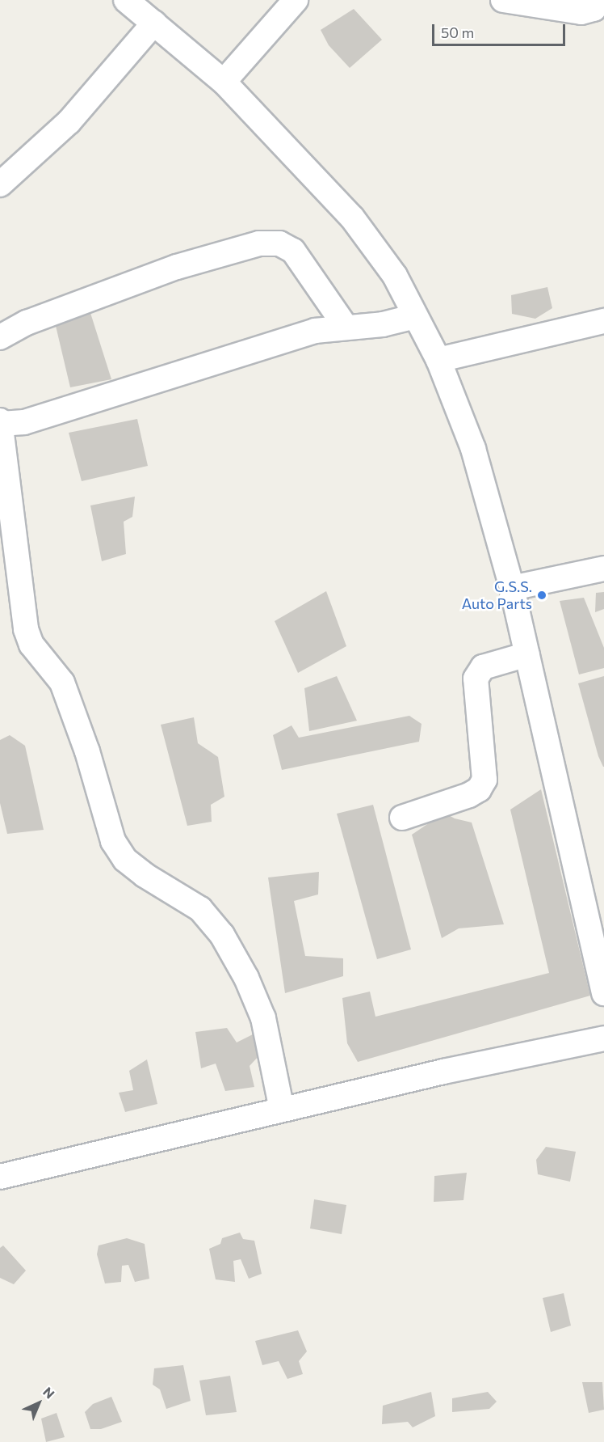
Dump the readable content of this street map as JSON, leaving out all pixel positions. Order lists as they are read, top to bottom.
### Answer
{
  "places": ["G.S.S. Auto Parts"],
  "scale_bar": "50 m",
  "north": "top right"
}
